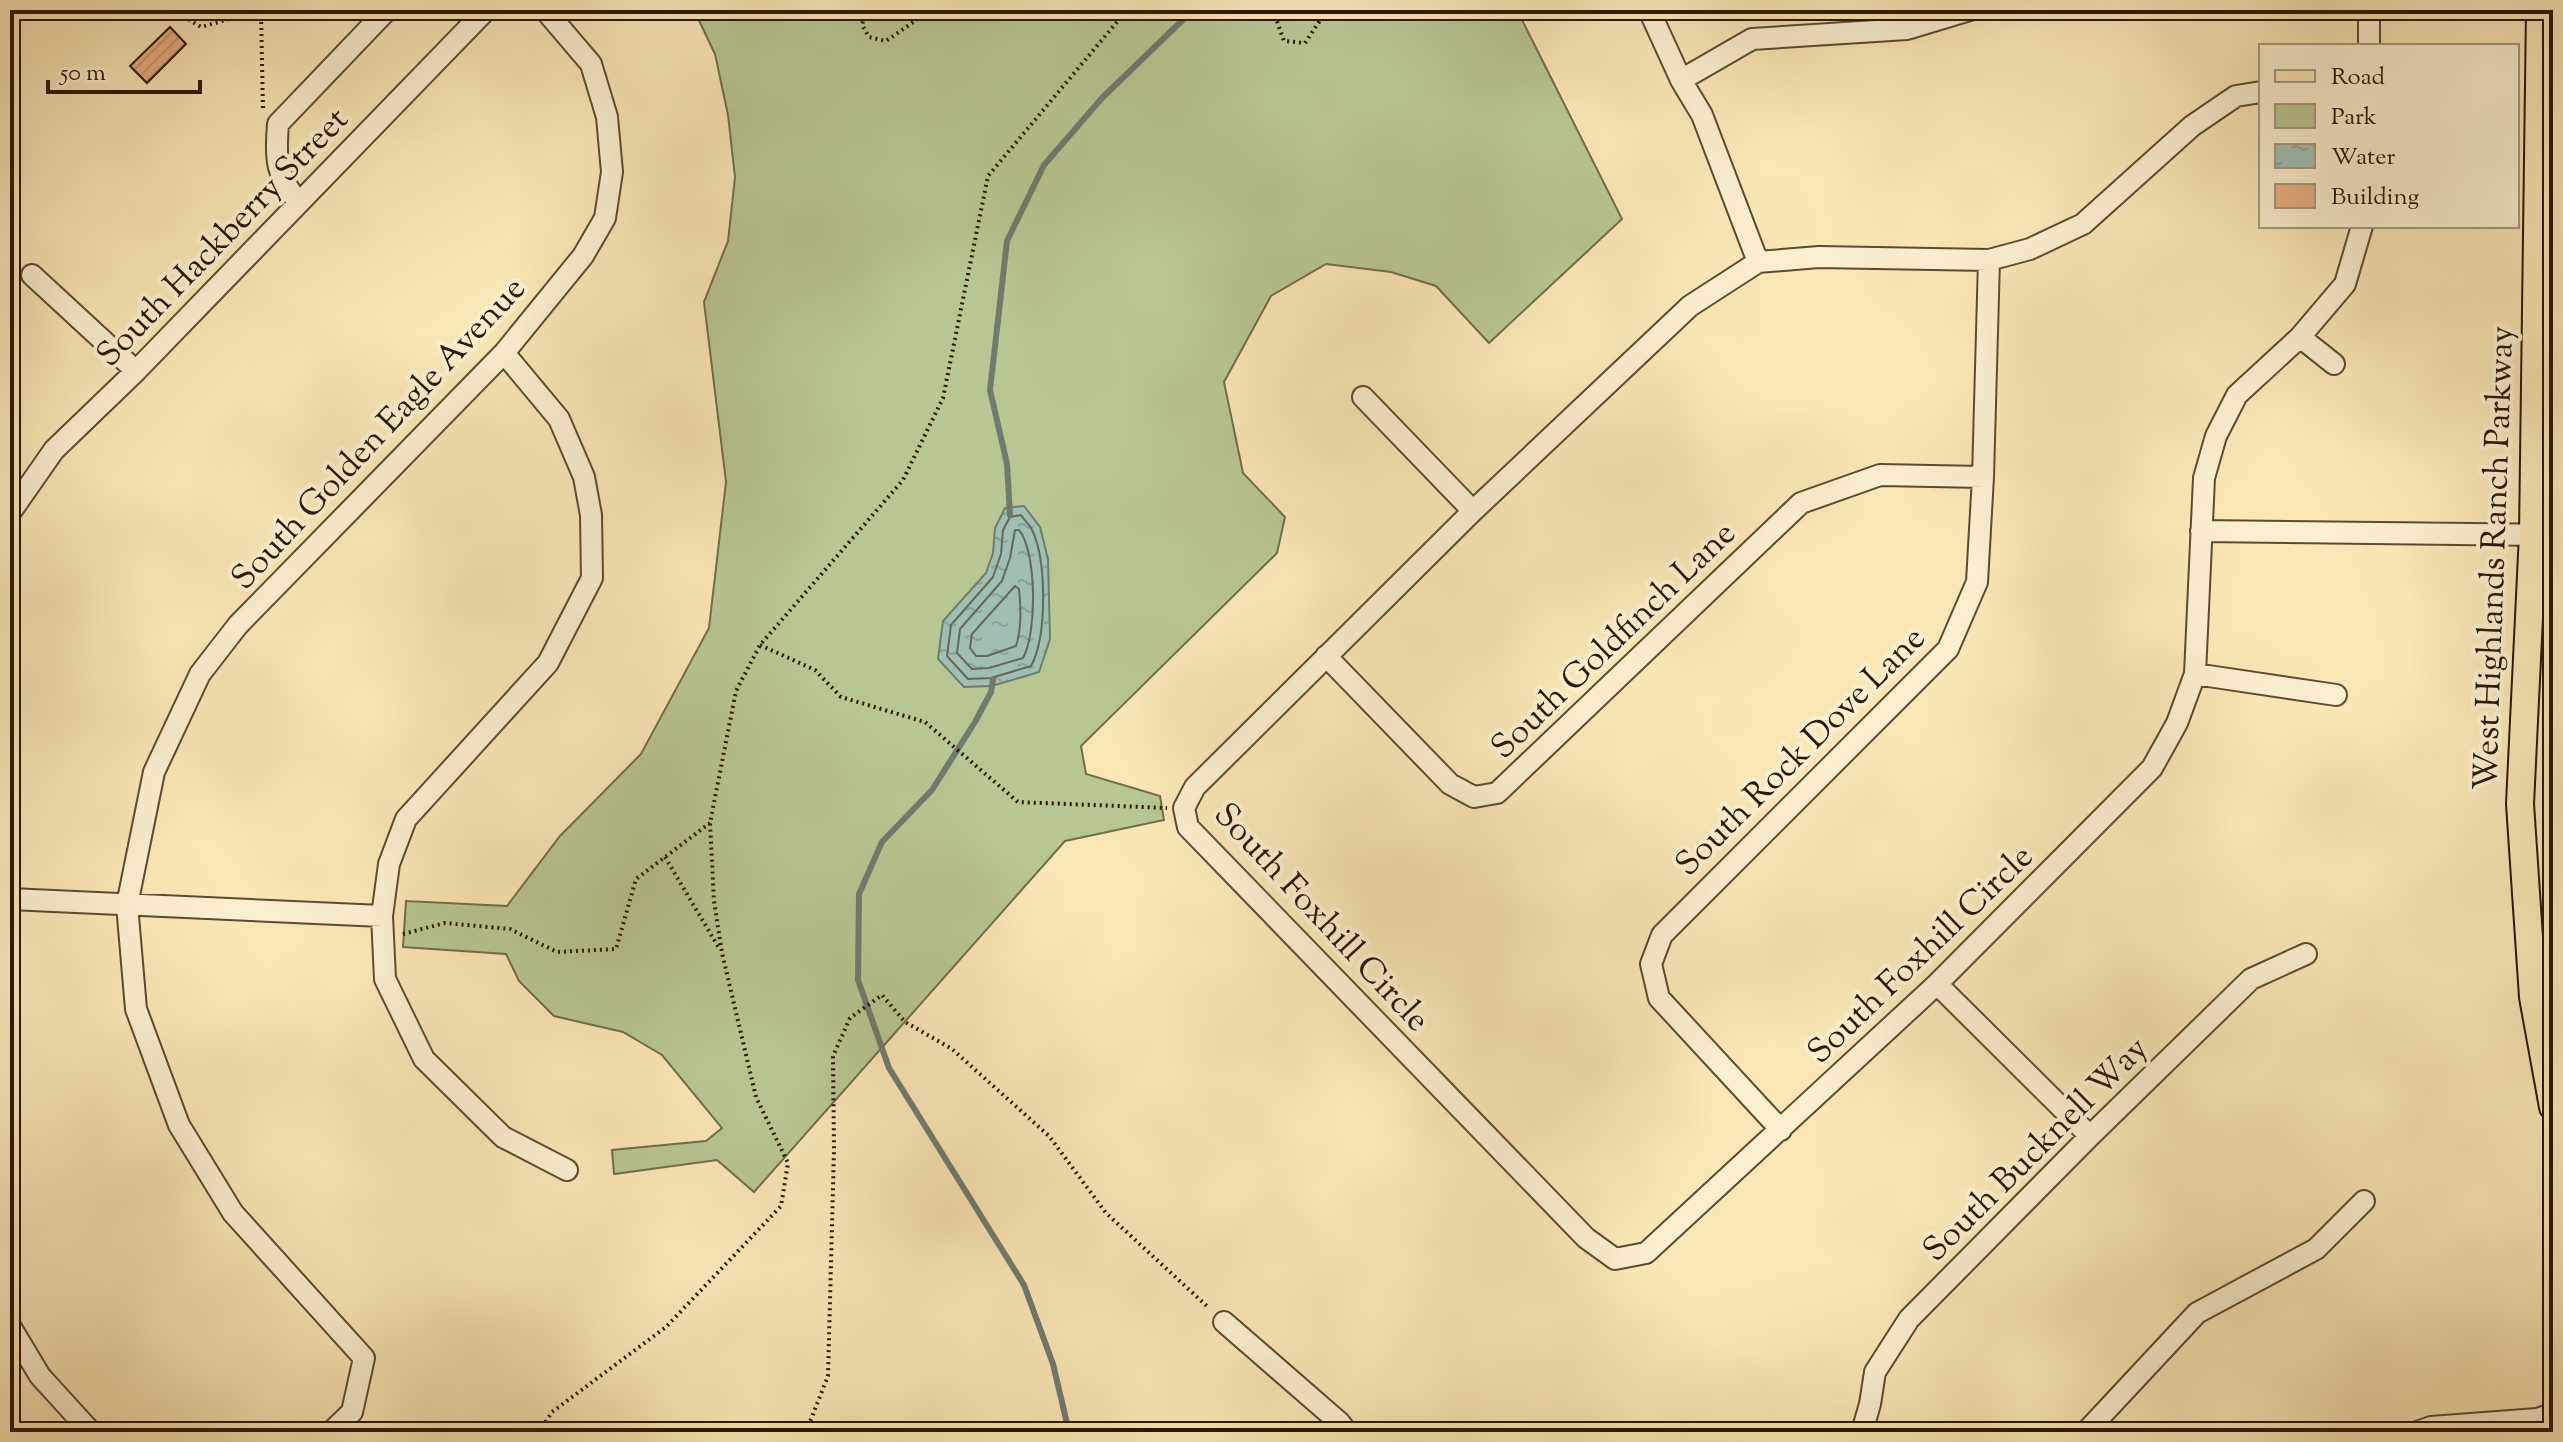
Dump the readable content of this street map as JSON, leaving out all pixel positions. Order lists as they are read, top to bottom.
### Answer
{
  "streets": {
    "main road": ["West Highlands Ranch Parkway"],
    "street": [
      "South Hackberry Street",
      "South Golden Eagle Avenue",
      "South Goldfinch Lane",
      "South Rock Dove Lane",
      "South Foxhill Circle",
      "South Bucknell Way"
    ]
  },
  "crossings": [
    ["South Goldfinch Lane", "South Rock Dove Lane"],
    ["South Goldfinch Lane", "South Foxhill Circle"],
    ["South Rock Dove Lane", "South Foxhill Circle"]
  ],
  "legend": [
    "Road",
    "Park",
    "Water",
    "Building"
  ],
  "scale_bar": "50 m"
}
